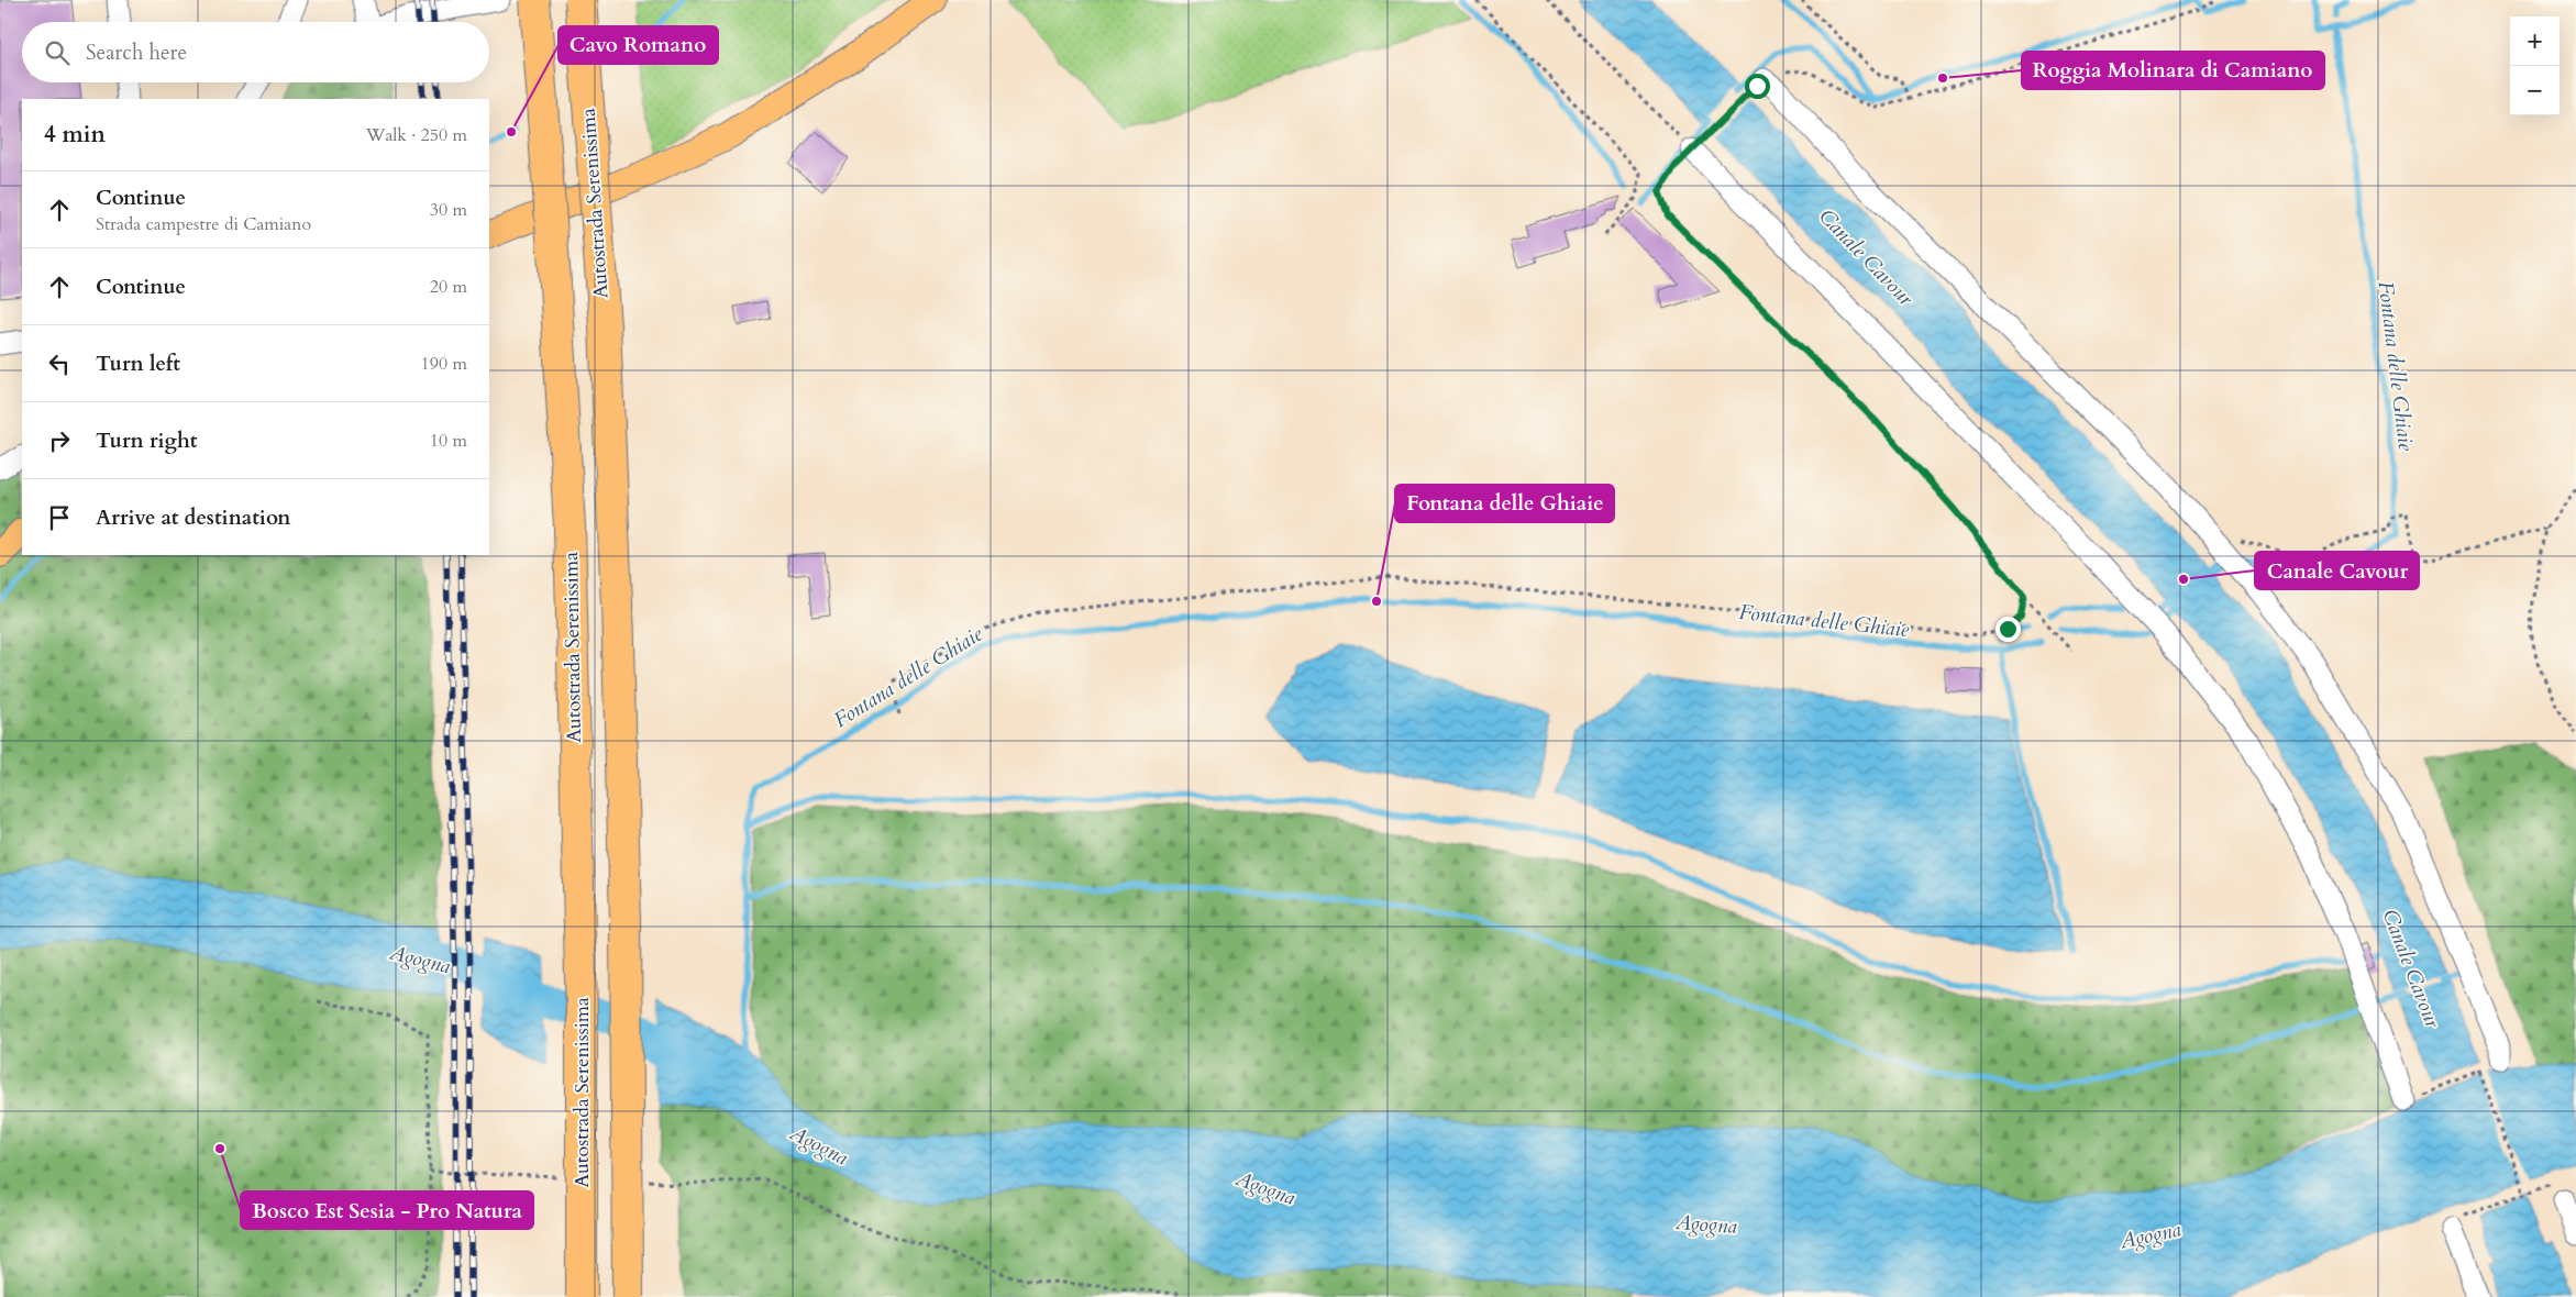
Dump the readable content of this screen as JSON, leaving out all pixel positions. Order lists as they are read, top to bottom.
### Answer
{
  "streets": {
    "highway": ["Autostrada Serenissima"]
  },
  "water": ["Canale Cavour", "Fontana delle Ghiaie", "Agogna"],
  "places": [
    "Roggia Molinara di Camiano",
    "Cavo Romano",
    "Canale Cavour",
    "Fontana delle Ghiaie",
    "Bosco Est Sesia - Pro Natura"
  ],
  "page": {
    "map_buttons": ["+", "−"],
    "search": "Search here",
    "heading": ["4 min", "Walk · 250 m"],
    "list": [
      ["Continue", "Strada campestre di Camiano", "30 m"],
      ["Continue", "20 m"],
      ["Turn left", "190 m"],
      ["Turn right", "10 m"],
      "Arrive at destination"
    ]
  }
}
